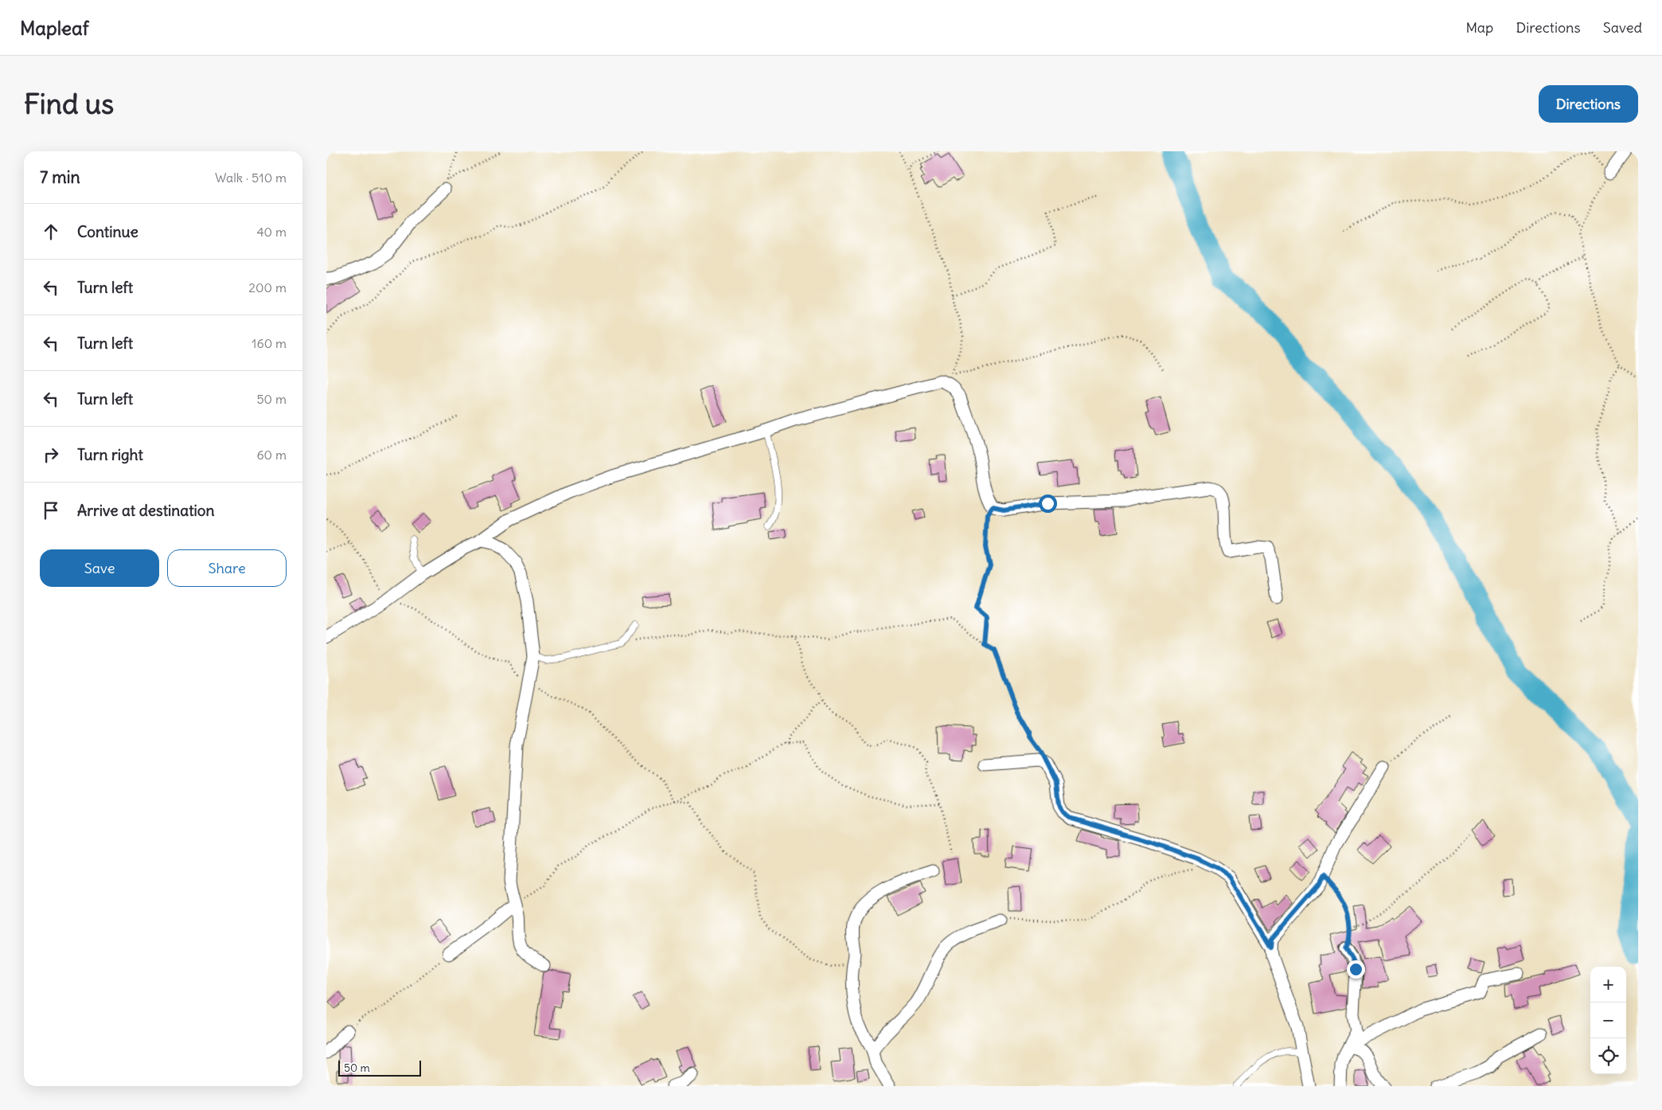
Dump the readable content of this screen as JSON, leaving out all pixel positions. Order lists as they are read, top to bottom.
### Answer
{
  "scale_bar": "50 m",
  "page": {
    "header": "Mapleaf",
    "nav": ["Map", "Directions", "Saved"],
    "buttons": [
      "Directions",
      ["Save", "Share"]
    ],
    "title": "Find us",
    "heading": ["7 min", "Walk · 510 m"],
    "list": [
      ["Continue", "40 m"],
      ["Turn left", "200 m"],
      ["Turn left", "160 m"],
      ["Turn left", "50 m"],
      ["Turn right", "60 m"],
      "Arrive at destination"
    ],
    "map_buttons": ["+", "−"],
    "scale": "50 m"
  }
}
